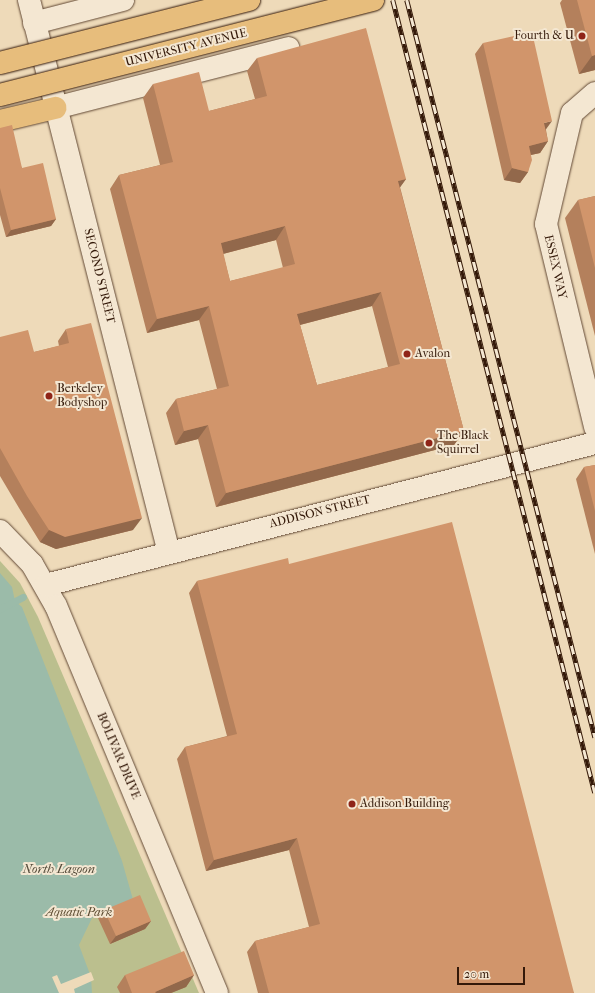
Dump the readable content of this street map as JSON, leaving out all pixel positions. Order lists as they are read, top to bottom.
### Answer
{
  "streets": {
    "main road": ["UNIVERSITY AVENUE"],
    "street": [
      "ESSEX WAY",
      "SECOND STREET",
      "ADDISON STREET",
      "BOLIVAR DRIVE"
    ]
  },
  "crossings": [
    ["SECOND STREET", "ADDISON STREET"],
    ["ADDISON STREET", "BOLIVAR DRIVE"]
  ],
  "water": ["North Lagoon"],
  "parks": ["Aquatic Park"],
  "places": [
    "Fourth & U",
    "Avalon",
    "Berkeley Bodyshop",
    "The Black Squirrel",
    "Addison Building"
  ],
  "scale_bar": "20 m"
}
